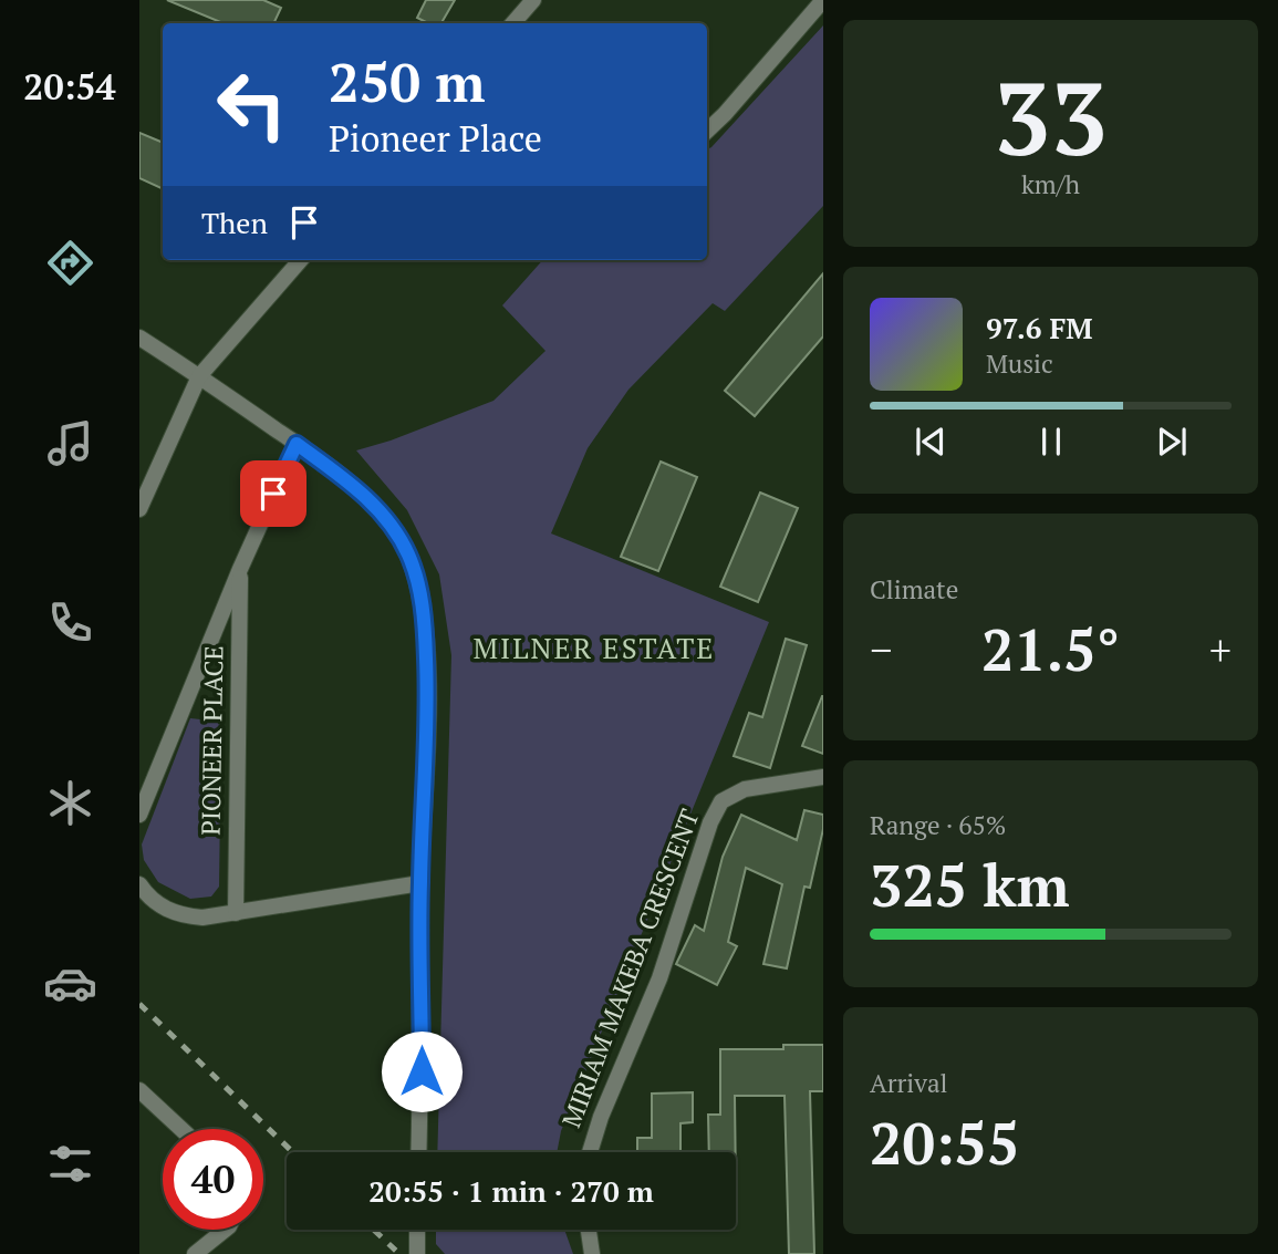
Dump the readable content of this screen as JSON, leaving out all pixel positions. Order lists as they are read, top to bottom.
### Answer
{
  "streets": {
    "street": ["PIONEER PLACE", "MIRIAM MAKEBA CRESCENT"]
  },
  "districts": ["MILNER ESTATE"],
  "page": {
    "tabs": "20:54",
    "tile": [
      ["33", "km/h"],
      "Climate",
      ["Range · 65%", "325 km"],
      ["Arrival", "20:55"]
    ],
    "turn": ["250 m", "Pioneer Place"],
    "then": "Then",
    "song": ["97.6 FM", "Music"],
    "heat": ["−", "21.5°", "+"],
    "limit": "40",
    "trip": "20:55 · 1 min · 270 m"
  }
}
